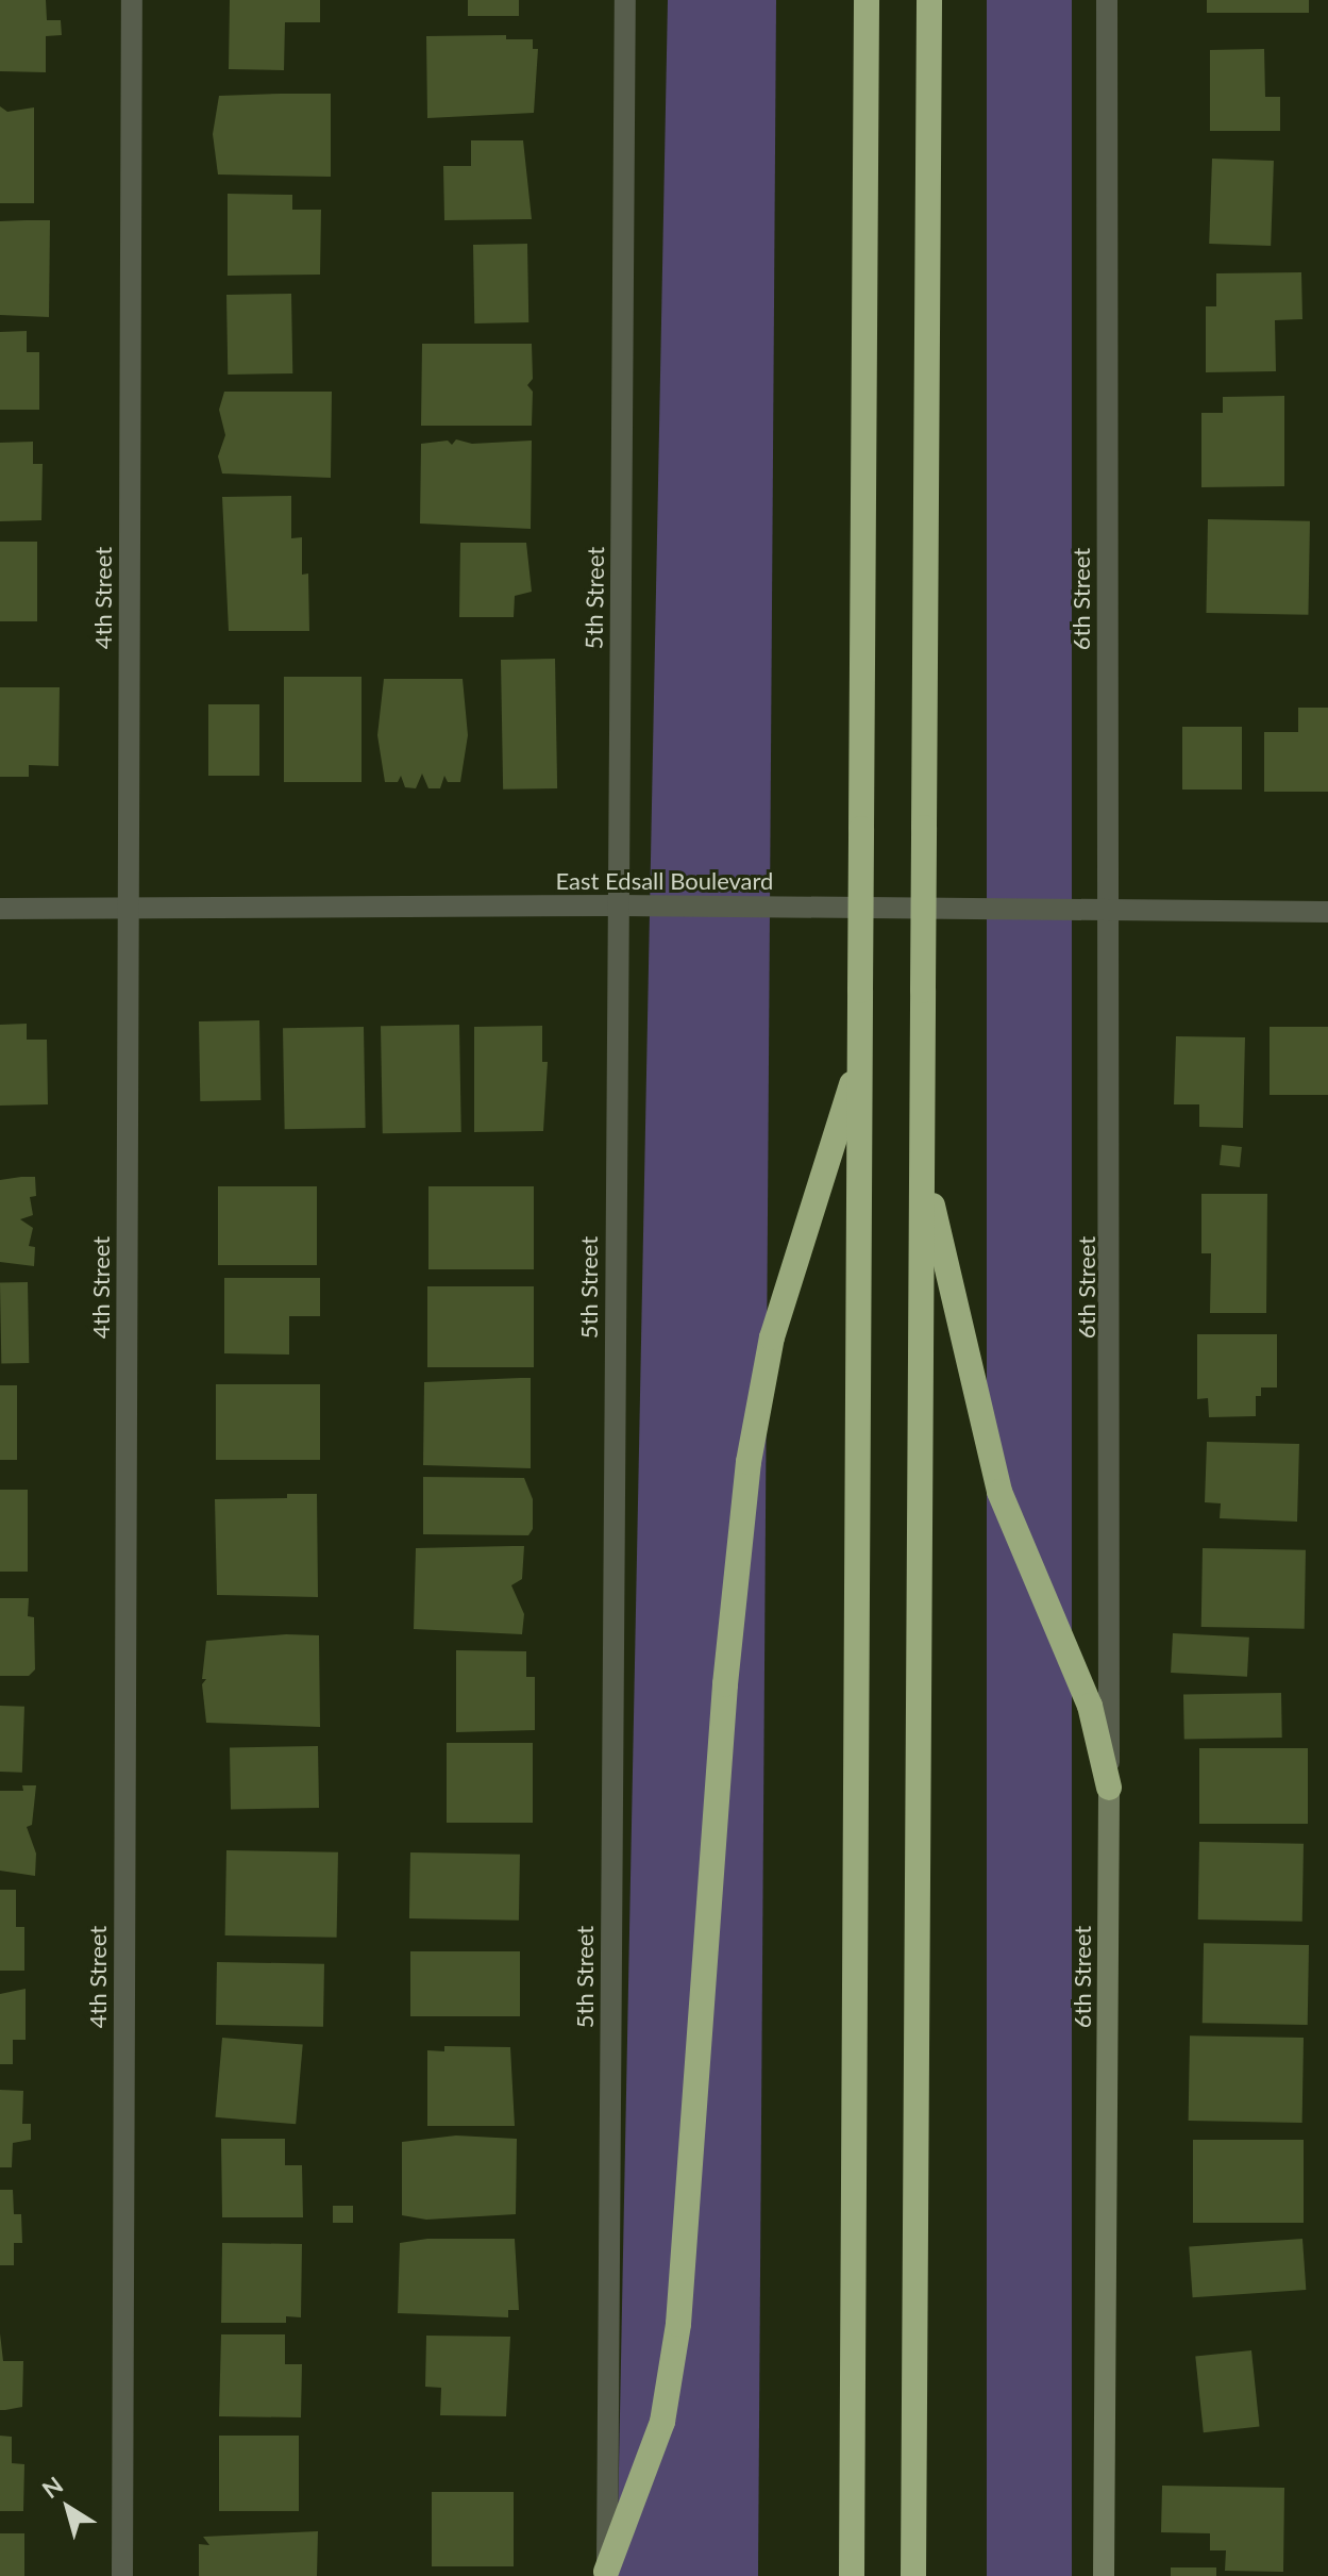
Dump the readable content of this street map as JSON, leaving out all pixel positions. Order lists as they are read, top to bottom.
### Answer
{
  "streets": {
    "main road": ["6th Street"],
    "street": ["4th Street", "5th Street", "East Edsall Boulevard"]
  },
  "crossings": [
    ["4th Street", "East Edsall Boulevard"],
    ["5th Street", "East Edsall Boulevard"],
    ["6th Street", "East Edsall Boulevard"]
  ],
  "north": "top left"
}
